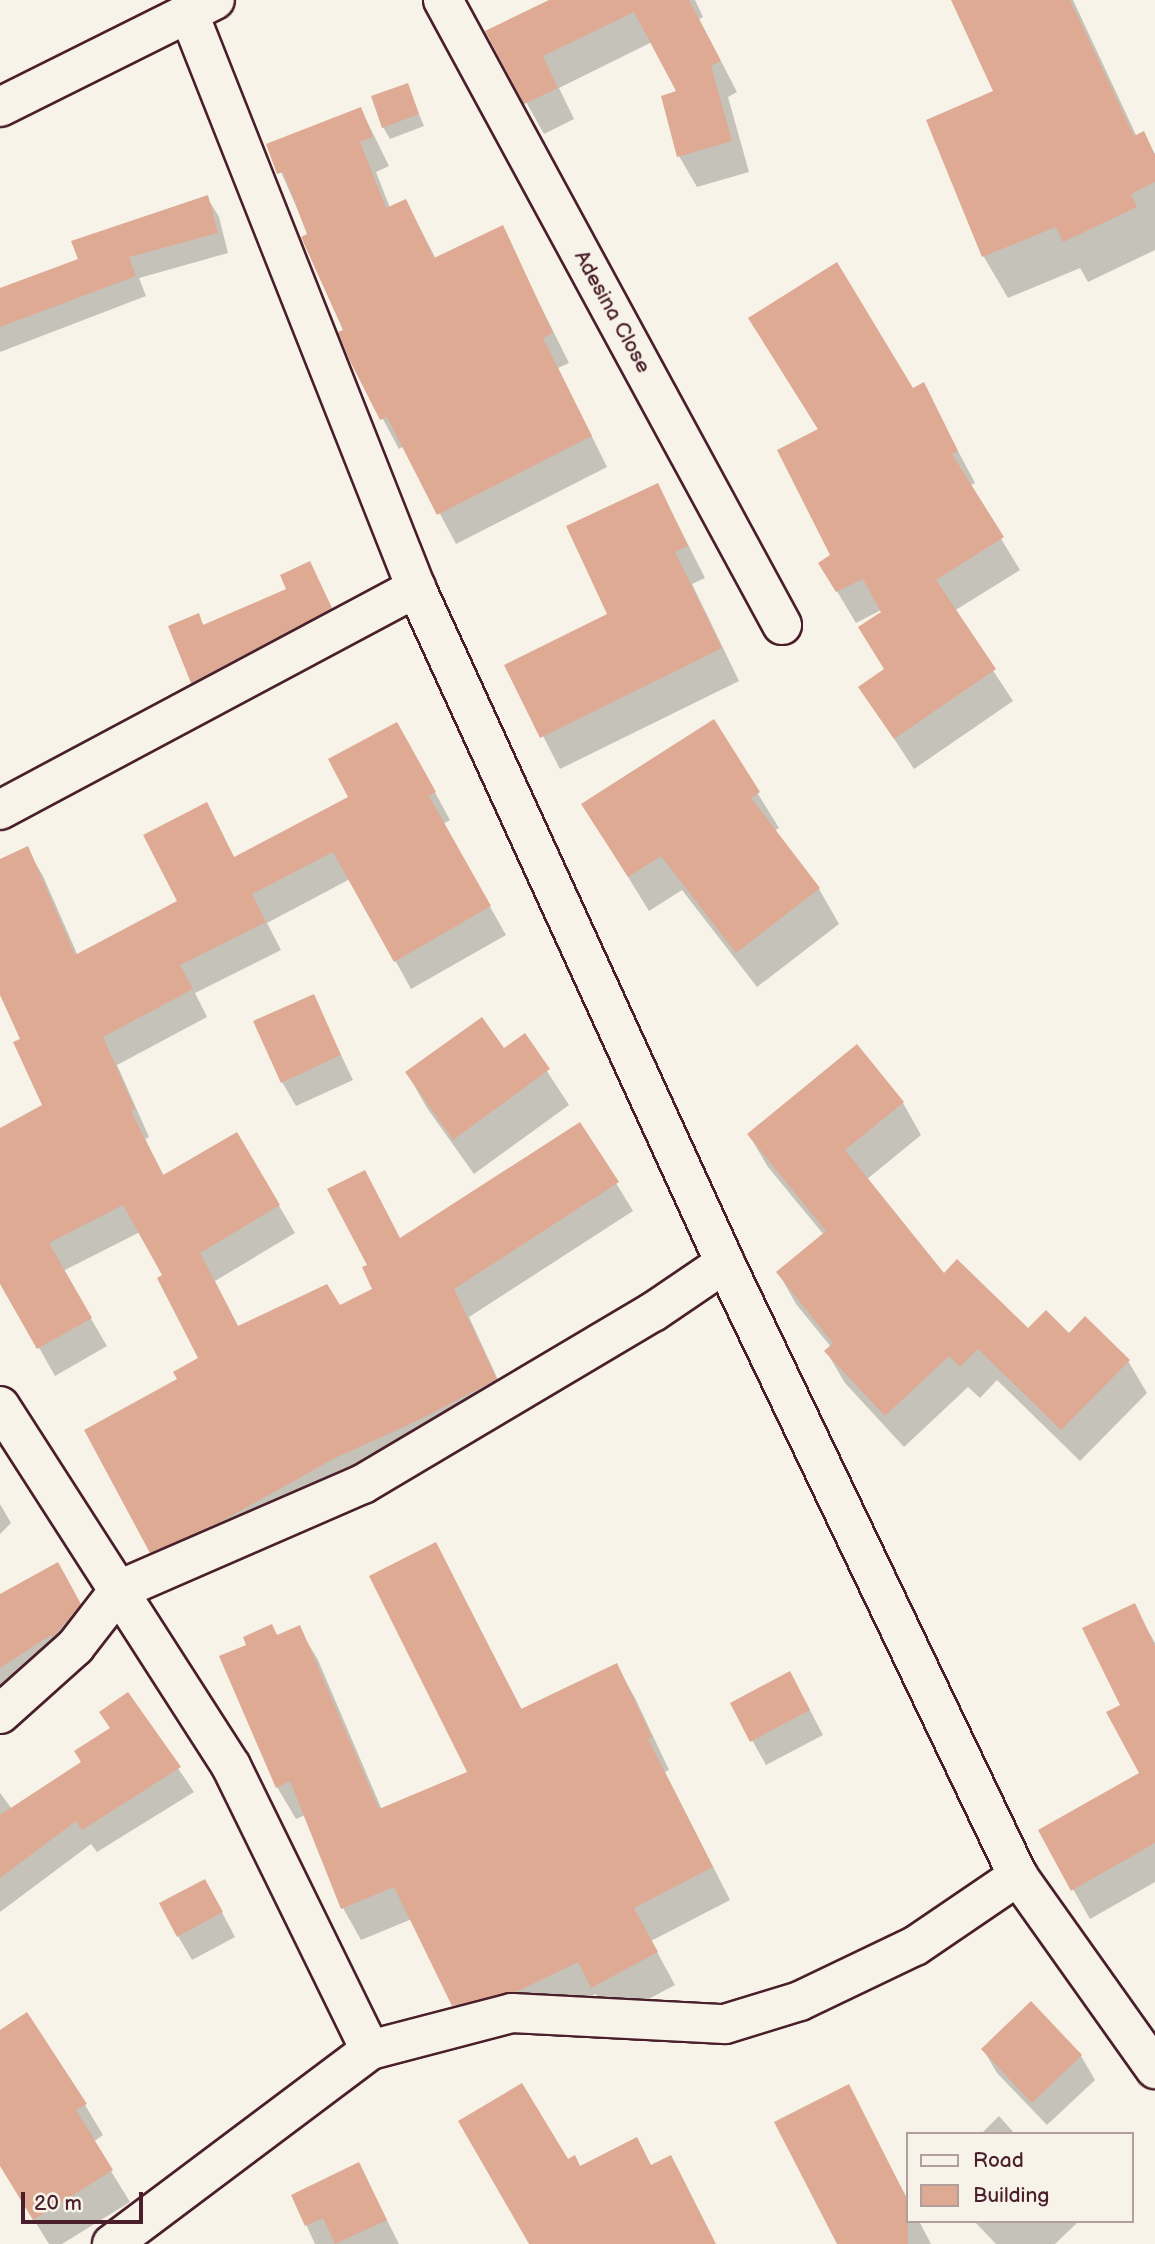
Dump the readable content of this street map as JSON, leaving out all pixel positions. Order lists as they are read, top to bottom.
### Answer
{
  "streets": {
    "street": ["Adesina Close"]
  },
  "legend": ["Road", "Building"],
  "scale_bar": "20 m"
}
